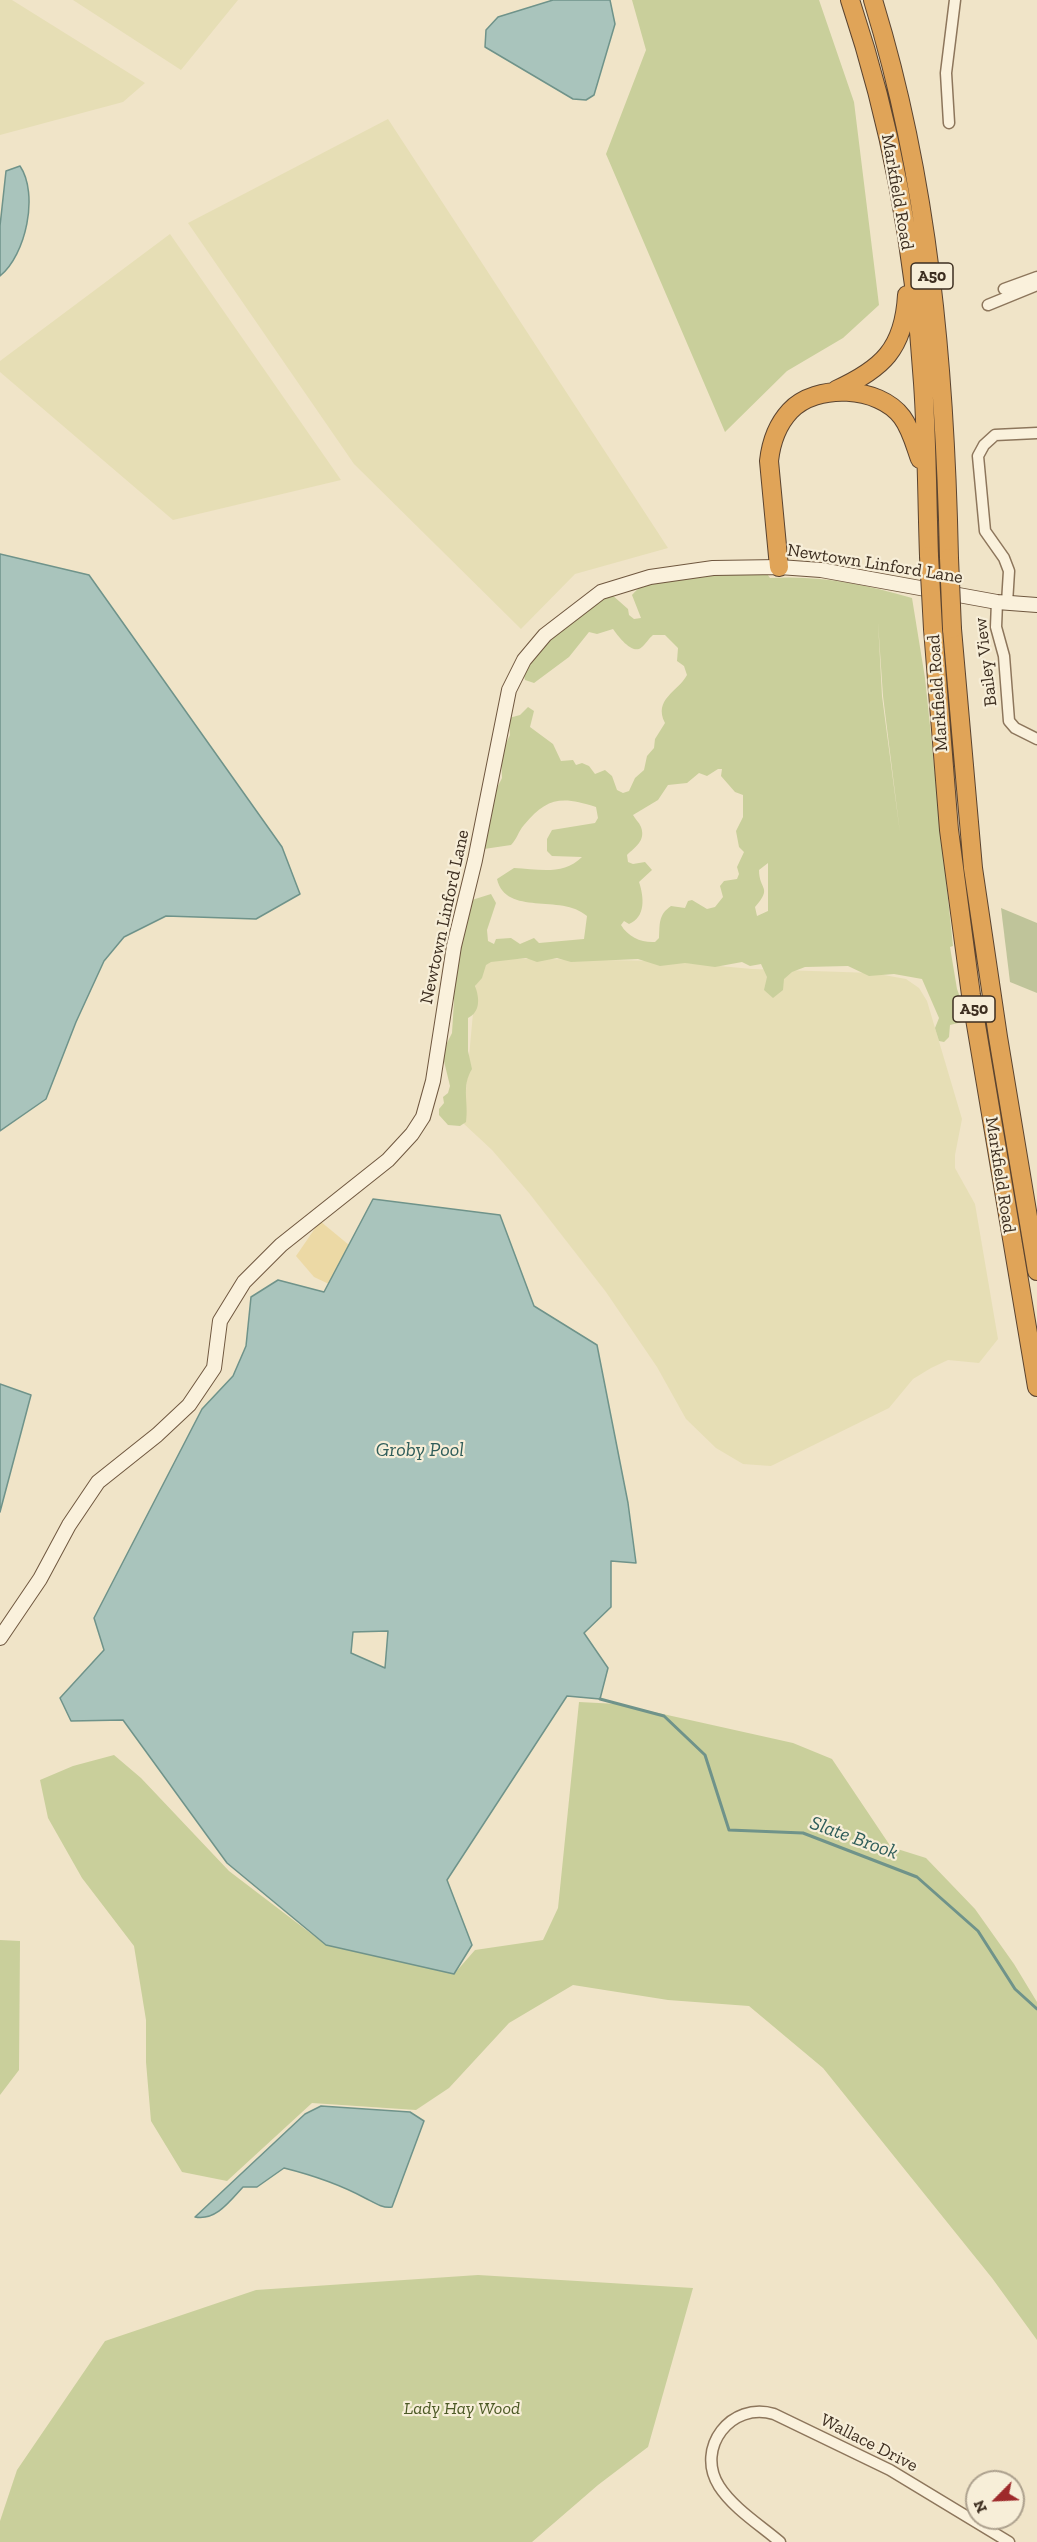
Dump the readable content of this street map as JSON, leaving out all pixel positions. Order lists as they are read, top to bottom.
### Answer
{
  "streets": {
    "highway": ["Markfield Road", "A50"],
    "street": ["Newtown Linford Lane", "Bailey View", "Wallace Drive"]
  },
  "crossings": [
    ["Newtown Linford Lane", "Bailey View"]
  ],
  "water": ["Groby Pool", "Slate Brook"],
  "parks": ["Lady Hay Wood"],
  "north": "bottom left"
}
